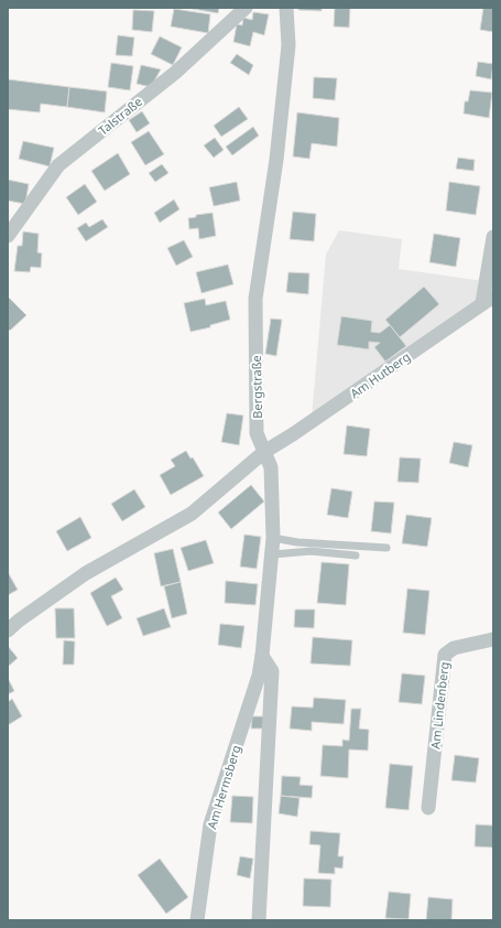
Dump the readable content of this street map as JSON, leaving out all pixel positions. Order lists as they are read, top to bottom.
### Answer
{
  "streets": {
    "street": [
      "Talstraße",
      "Am Hutberg",
      "Bergstraße",
      "Am Lindenberg",
      "Am Hermsberg"
    ]
  },
  "crossings": [
    ["Am Hutberg", "Bergstraße"],
    ["Am Hutberg", "Am Hermsberg"],
    ["Bergstraße", "Am Hermsberg"]
  ]
}
